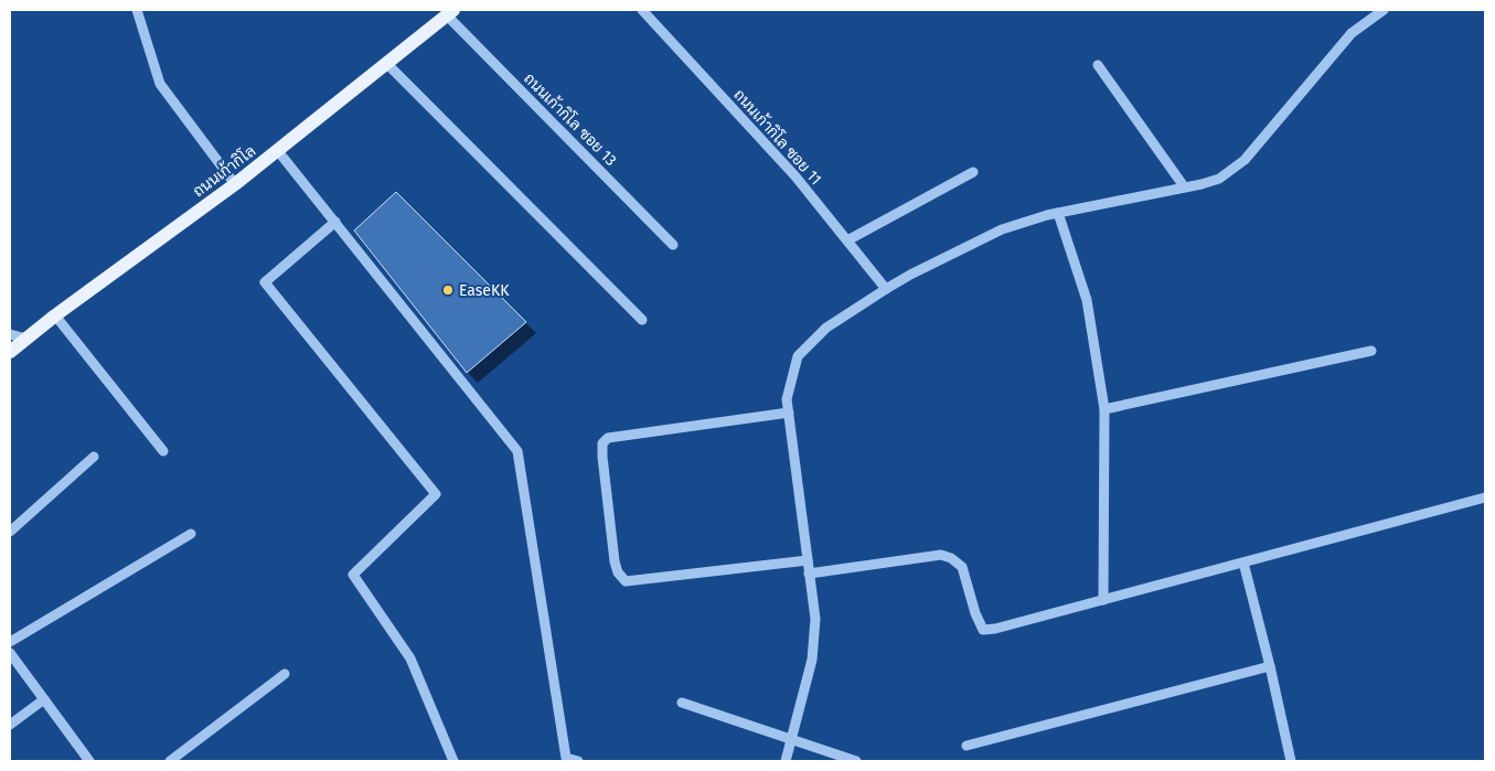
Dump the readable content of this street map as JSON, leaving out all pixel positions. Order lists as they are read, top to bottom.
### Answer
{
  "streets": {
    "main road": ["ถนนเก้ากิโล"],
    "street": ["ถนนเก้ากิโล ซอย 13", "ถนนเก้ากิโล ซอย 11"]
  },
  "crossings": [
    ["ถนนเก้ากิโล ซอย 13", "ถนนเก้ากิโล"]
  ],
  "places": ["EaseKK"]
}
